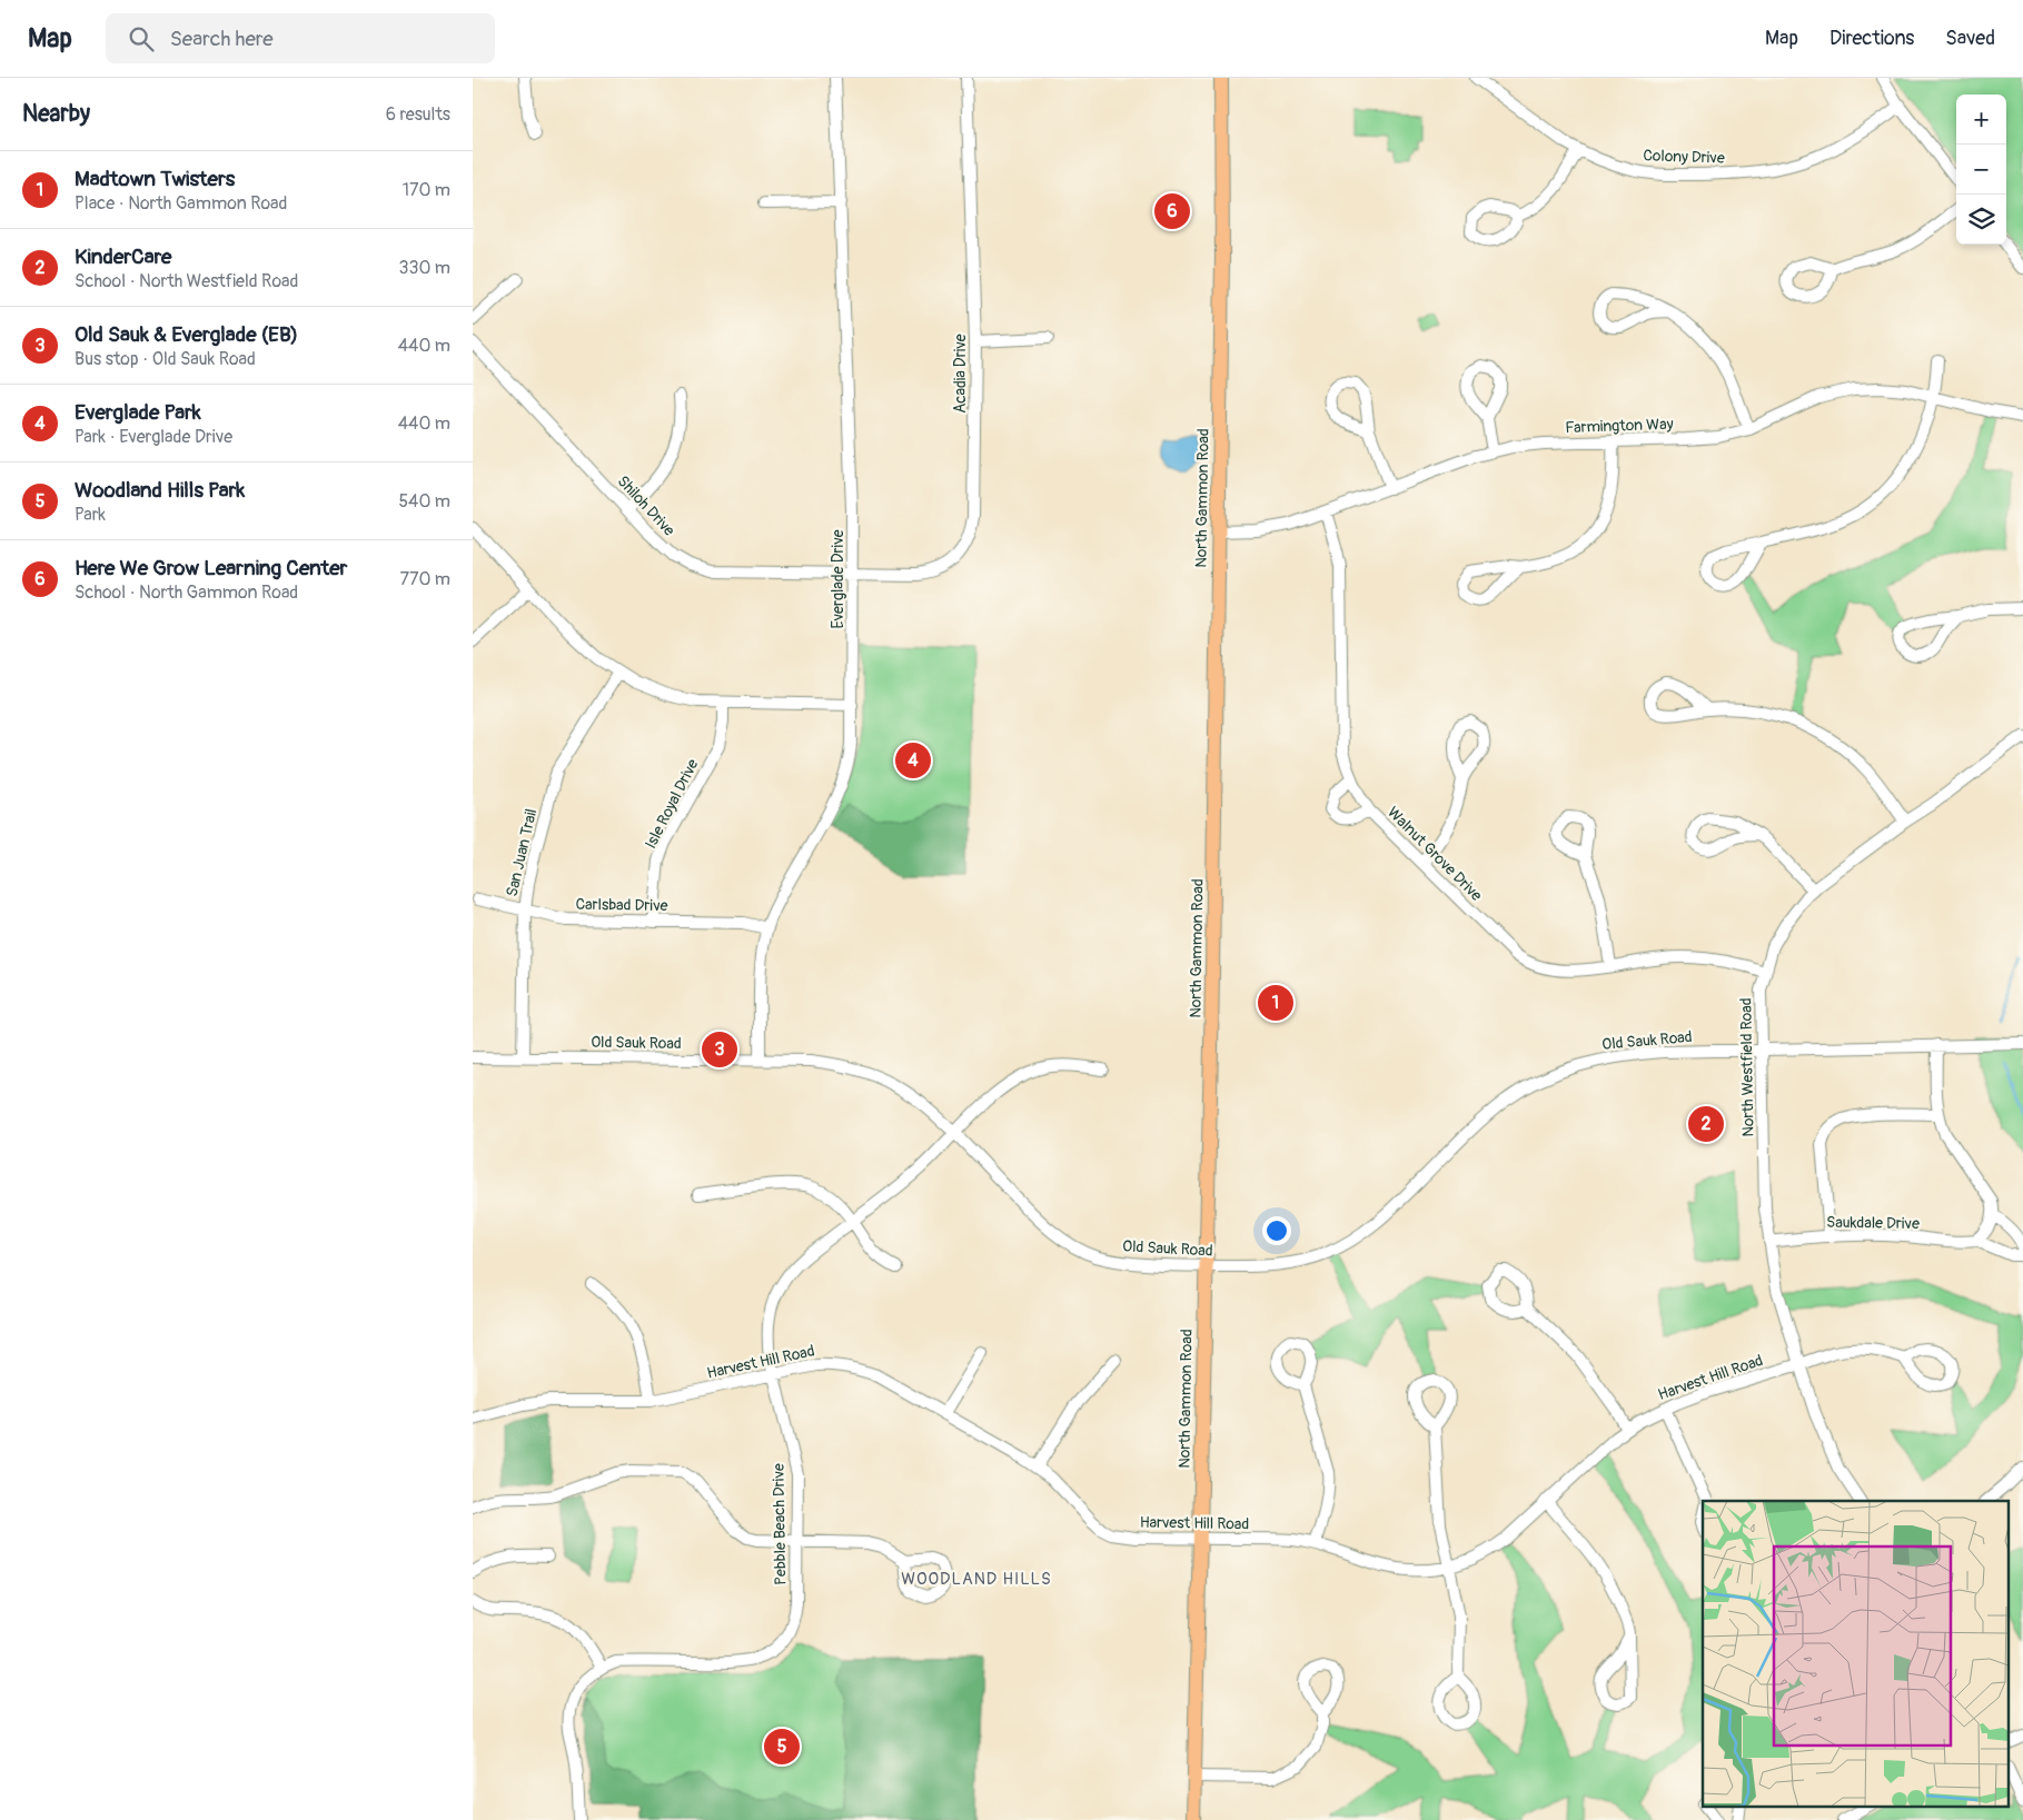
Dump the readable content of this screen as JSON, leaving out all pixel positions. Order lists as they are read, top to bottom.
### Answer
{
  "streets": {
    "main road": ["North Gammon Road"],
    "street": [
      "Colony Drive",
      "Acadia Drive",
      "Farmington Way",
      "Shiloh Drive",
      "Everglade Drive",
      "Isle Royal Drive",
      "San Juan Trail",
      "Walnut Grove Drive",
      "Carlsbad Drive",
      "Old Sauk Road",
      "North Westfield Road",
      "Saukdale Drive",
      "Harvest Hill Road",
      "Pebble Beach Drive"
    ]
  },
  "crossings": [
    ["Acadia Drive", "Shiloh Drive"],
    ["Acadia Drive", "Everglade Drive"],
    ["Farmington Way", "North Gammon Road"],
    ["Farmington Way", "Walnut Grove Drive"],
    ["North Gammon Road", "Old Sauk Road"],
    ["North Gammon Road", "Harvest Hill Road"],
    ["Shiloh Drive", "Everglade Drive"],
    ["Everglade Drive", "Carlsbad Drive"],
    ["Everglade Drive", "Old Sauk Road"],
    ["Isle Royal Drive", "Carlsbad Drive"],
    ["San Juan Trail", "Carlsbad Drive"],
    ["San Juan Trail", "Old Sauk Road"],
    ["Walnut Grove Drive", "North Westfield Road"],
    ["Old Sauk Road", "North Westfield Road"],
    ["Old Sauk Road", "Pebble Beach Drive"],
    ["North Westfield Road", "Saukdale Drive"],
    ["North Westfield Road", "Harvest Hill Road"],
    ["Harvest Hill Road", "Pebble Beach Drive"]
  ],
  "districts": ["WOODLAND HILLS"],
  "page": {
    "header": "Map",
    "search": "Search here",
    "nav": ["Map", "Directions", "Saved"],
    "heading": ["Nearby", "6 results"],
    "map_buttons": ["+", "−"],
    "list": [
      {
        "mark": "1",
        "name": "Madtown Twisters",
        "note": "Place · North Gammon Road",
        "value": "170 m"
      },
      {
        "mark": "2",
        "name": "KinderCare",
        "note": "School · North Westfield Road",
        "value": "330 m"
      },
      {
        "mark": "3",
        "name": "Old Sauk & Everglade (EB)",
        "note": "Bus stop · Old Sauk Road",
        "value": "440 m"
      },
      {
        "mark": "4",
        "name": "Everglade Park",
        "note": "Park · Everglade Drive",
        "value": "440 m"
      },
      {
        "mark": "5",
        "name": "Woodland Hills Park",
        "note": "Park",
        "value": "540 m"
      },
      {
        "mark": "6",
        "name": "Here We Grow Learning Center",
        "note": "School · North Gammon Road",
        "value": "770 m"
      }
    ],
    "pins": [
      "6",
      "4",
      "1",
      "3",
      "2",
      "5"
    ]
  }
}
